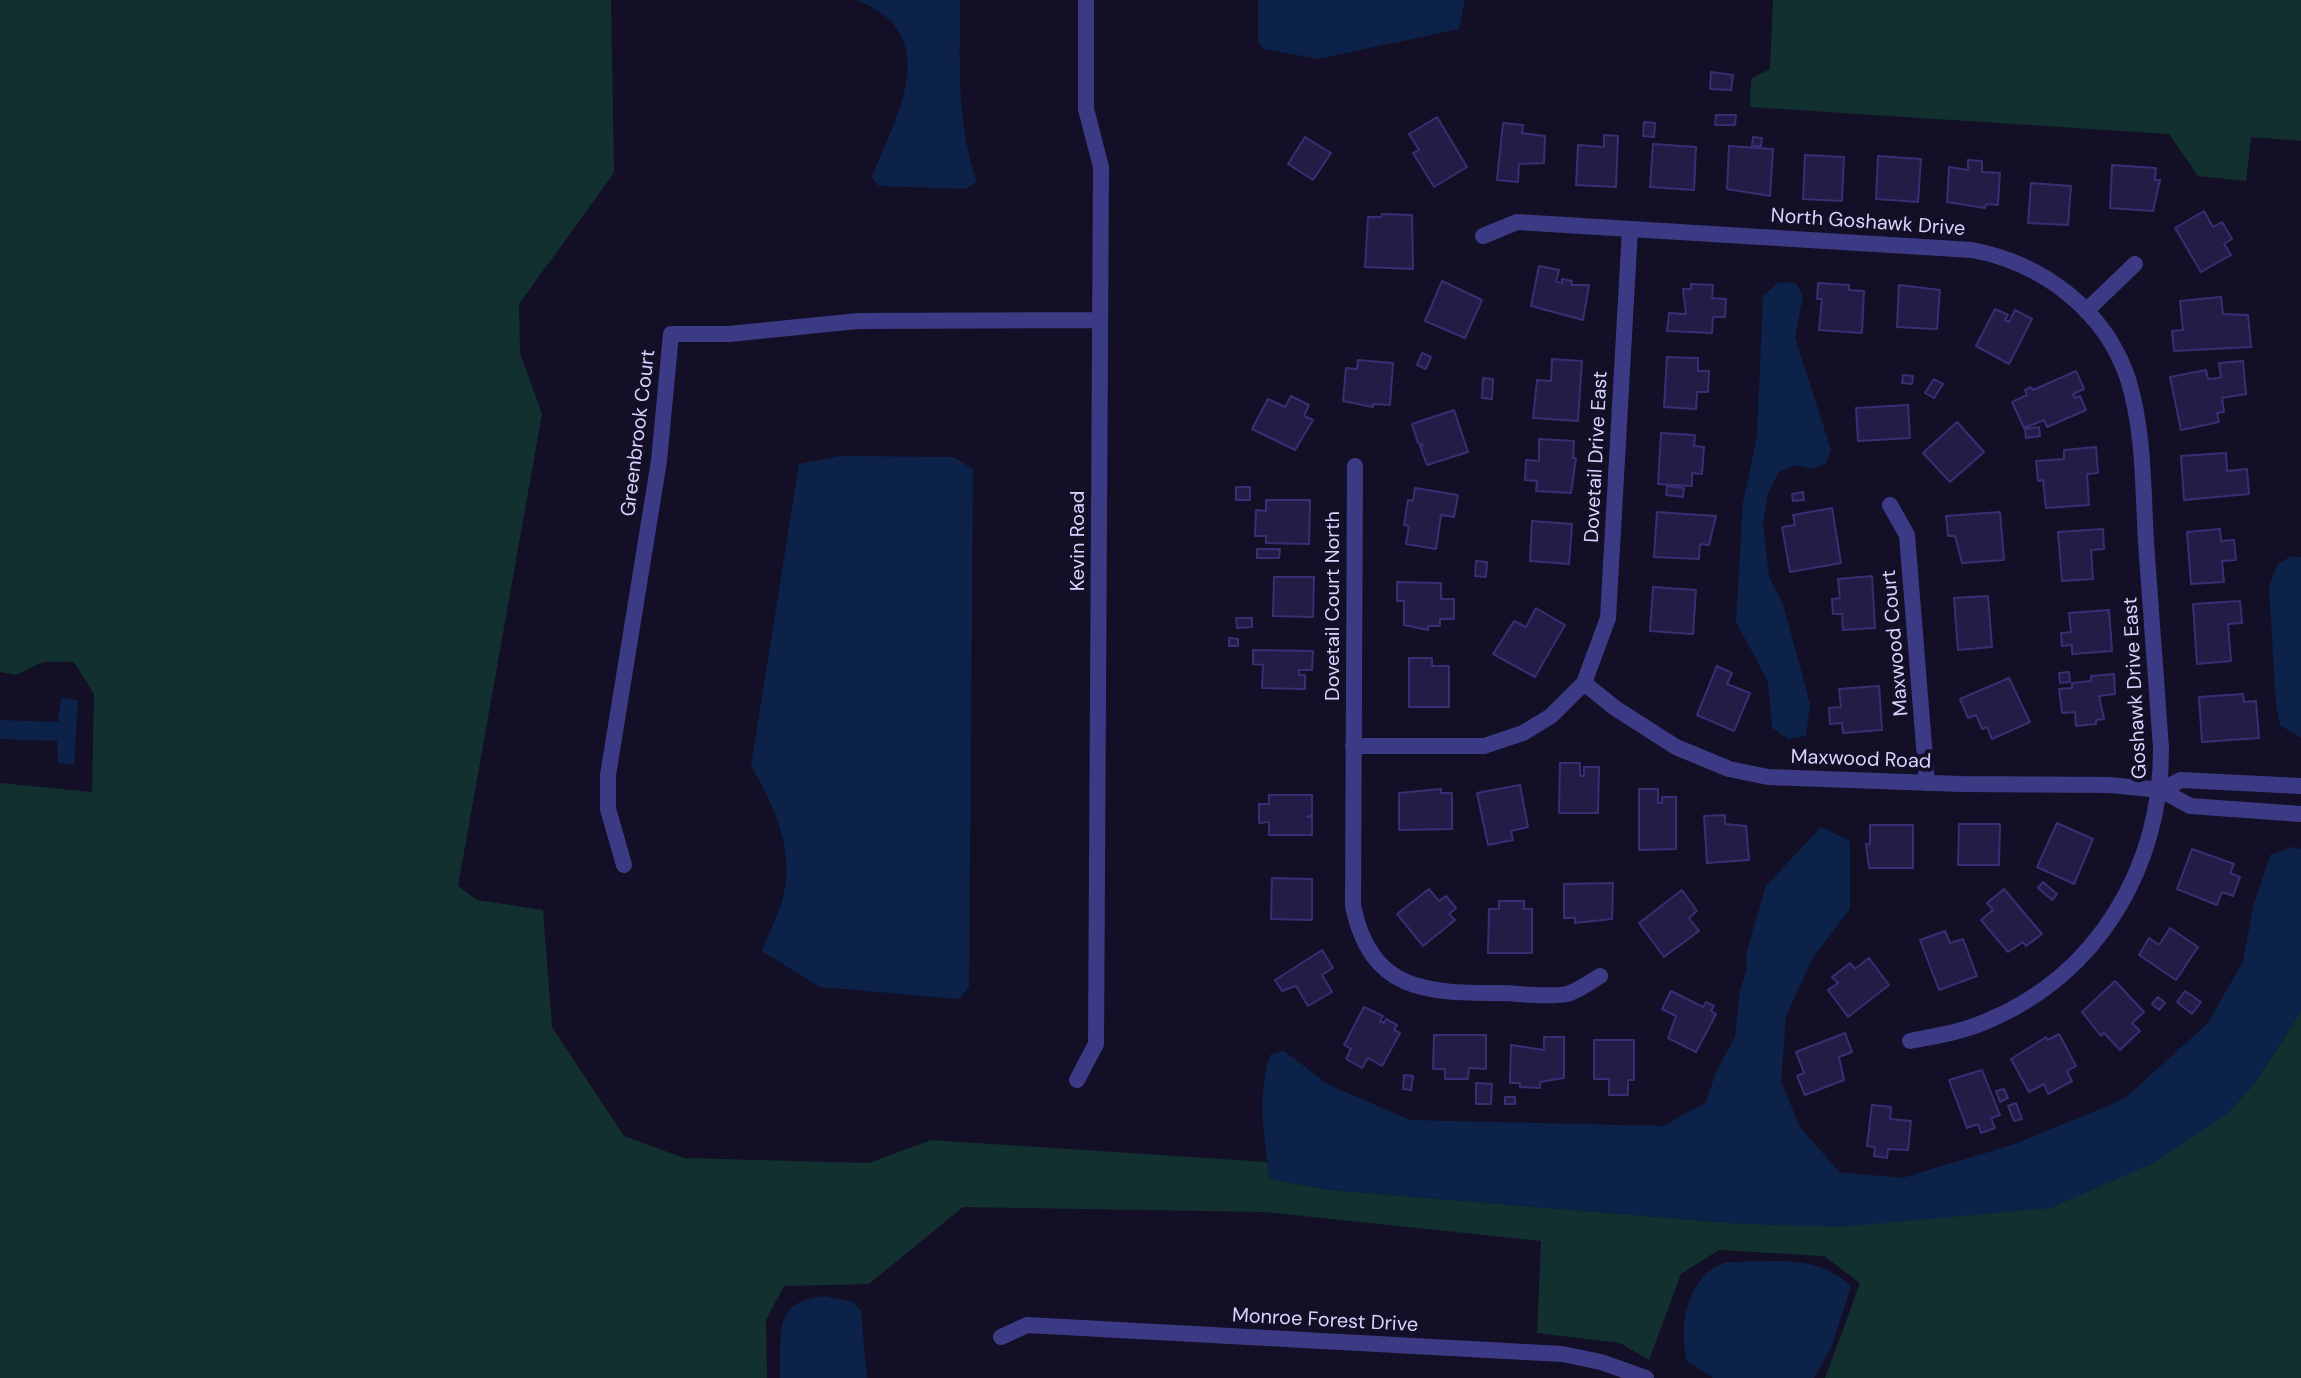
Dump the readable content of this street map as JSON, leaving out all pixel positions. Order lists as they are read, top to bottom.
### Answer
{
  "streets": {
    "street": [
      "North Goshawk Drive",
      "Greenbrook Court",
      "Dovetail Drive East",
      "Kevin Road",
      "Dovetail Court North",
      "Maxwood Court",
      "Goshawk Drive East",
      "Maxwood Road",
      "Monroe Forest Drive"
    ]
  },
  "crossings": [
    ["North Goshawk Drive", "Dovetail Drive East"],
    ["North Goshawk Drive", "Goshawk Drive East"],
    ["Greenbrook Court", "Kevin Road"],
    ["Dovetail Drive East", "Maxwood Road"],
    ["Maxwood Court", "Maxwood Road"],
    ["Goshawk Drive East", "Maxwood Road"]
  ]
}
